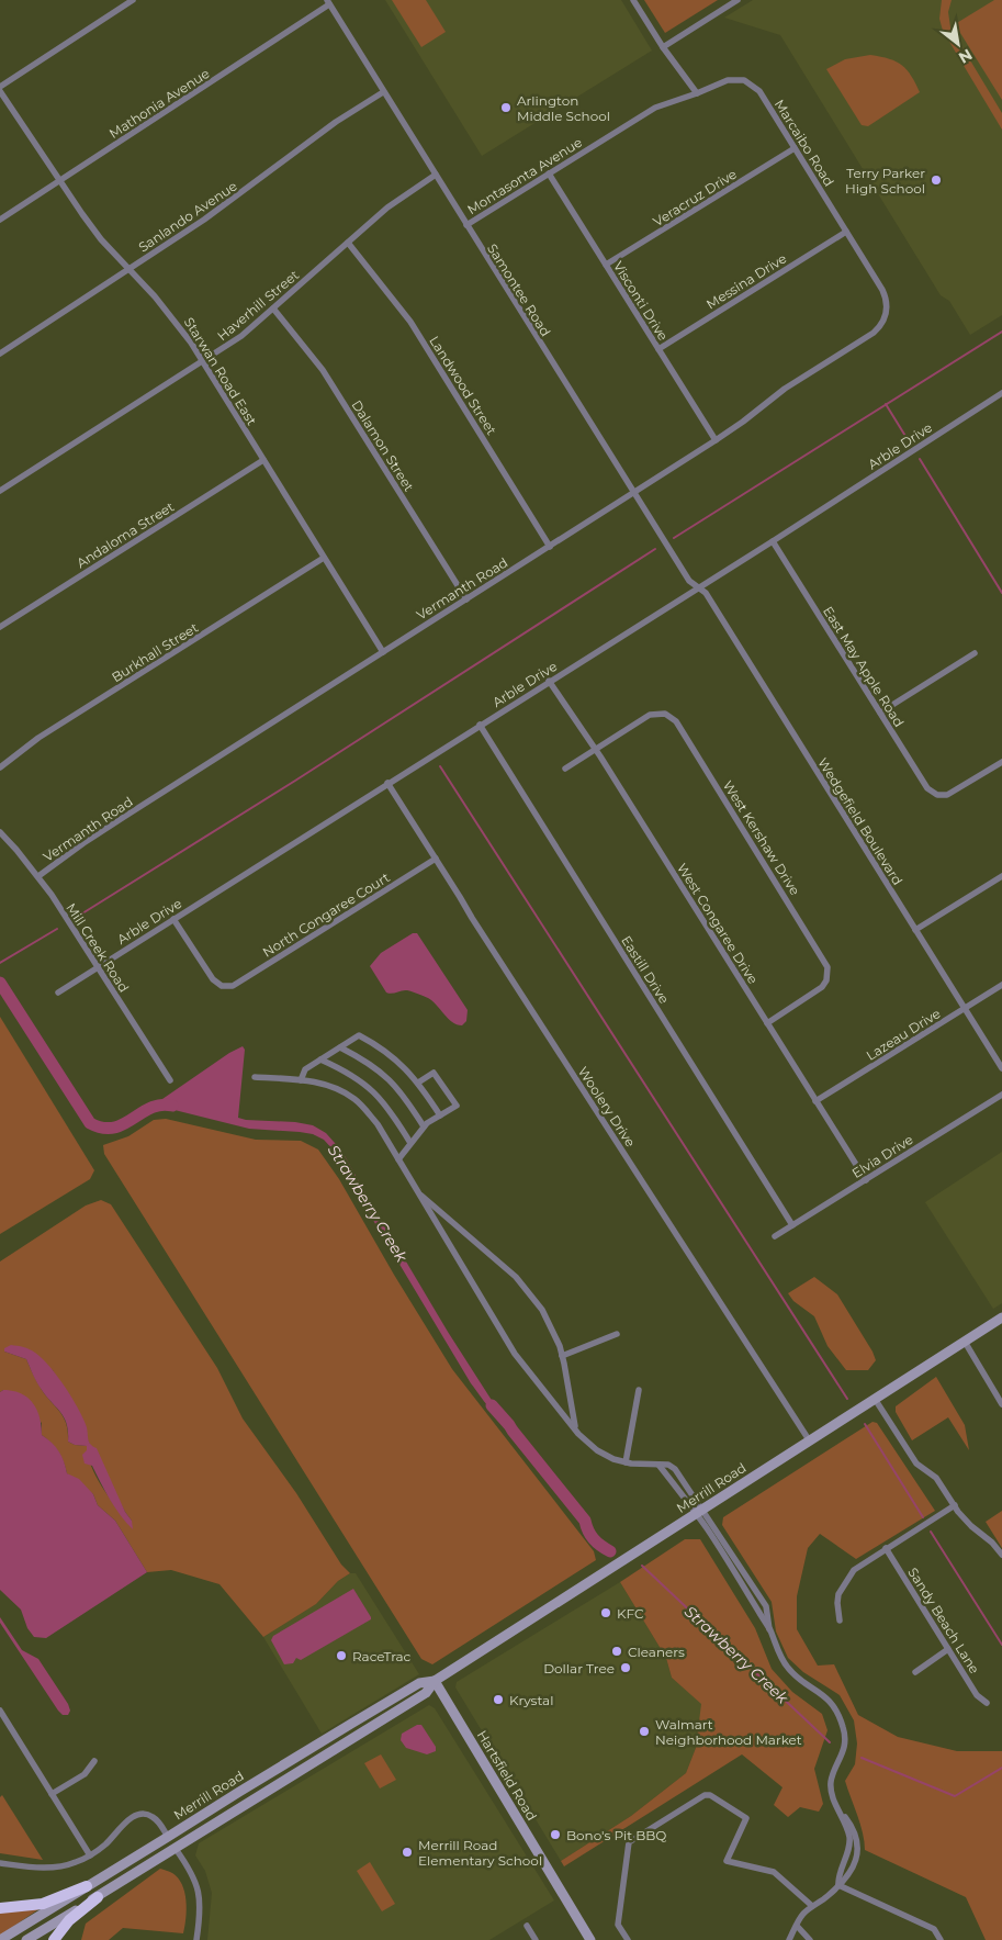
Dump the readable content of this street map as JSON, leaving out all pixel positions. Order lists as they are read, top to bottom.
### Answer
{
  "streets": {
    "main road": ["Merrill Road", "Hartsfield Road"],
    "street": [
      "Mathonia Avenue",
      "Marcaibo Road",
      "Montasonta Avenue",
      "Veracruz Drive",
      "Sanlando Avenue",
      "Messina Drive",
      "Samontee Road",
      "Visconti Drive",
      "Haverhill Street",
      "Starwan Road East",
      "Landwood Street",
      "Dalamon Street",
      "Arble Drive",
      "Andaloma Street",
      "Vermanth Road",
      "Burkhall Street",
      "East May Apple Road",
      "Wedgefield Boulevard",
      "West Kershaw Drive",
      "North Congaree Court",
      "West Congaree Drive",
      "Mill Creek Road",
      "Eastill Drive",
      "Lazeau Drive",
      "Woolery Drive",
      "Elvia Drive",
      "Sandy Beach Lane"
    ]
  },
  "crossings": [
    ["Mathonia Avenue", "Samontee Road"],
    ["Mathonia Avenue", "Starwan Road East"],
    ["Marcaibo Road", "Montasonta Avenue"],
    ["Marcaibo Road", "Veracruz Drive"],
    ["Marcaibo Road", "Messina Drive"],
    ["Marcaibo Road", "Vermanth Road"],
    ["Montasonta Avenue", "Samontee Road"],
    ["Montasonta Avenue", "Visconti Drive"],
    ["Veracruz Drive", "Visconti Drive"],
    ["Sanlando Avenue", "Samontee Road"],
    ["Sanlando Avenue", "Starwan Road East"],
    ["Messina Drive", "Visconti Drive"],
    ["Samontee Road", "Haverhill Street"],
    ["Samontee Road", "Arble Drive"],
    ["Samontee Road", "Vermanth Road"],
    ["Samontee Road", "Wedgefield Boulevard"],
    ["Visconti Drive", "Vermanth Road"],
    ["Haverhill Street", "Starwan Road East"],
    ["Haverhill Street", "Landwood Street"],
    ["Haverhill Street", "Dalamon Street"],
    ["Starwan Road East", "Andaloma Street"],
    ["Starwan Road East", "Vermanth Road"],
    ["Starwan Road East", "Burkhall Street"],
    ["Landwood Street", "Vermanth Road"],
    ["Dalamon Street", "Vermanth Road"],
    ["Arble Drive", "East May Apple Road"],
    ["Arble Drive", "Wedgefield Boulevard"],
    ["Arble Drive", "North Congaree Court"],
    ["Arble Drive", "West Congaree Drive"],
    ["Arble Drive", "Mill Creek Road"],
    ["Arble Drive", "Eastill Drive"],
    ["Arble Drive", "Woolery Drive"],
    ["Vermanth Road", "Mill Creek Road"],
    ["Wedgefield Boulevard", "Lazeau Drive"],
    ["West Kershaw Drive", "West Congaree Drive"],
    ["North Congaree Court", "Woolery Drive"],
    ["West Congaree Drive", "Lazeau Drive"],
    ["West Congaree Drive", "Elvia Drive"],
    ["Eastill Drive", "Elvia Drive"],
    ["Woolery Drive", "Merrill Road"],
    ["Merrill Road", "Hartsfield Road"]
  ],
  "water": ["Strawberry Creek"],
  "places": [
    "Arlington Middle School",
    "Terry Parker High School",
    "KFC",
    "Cleaners",
    "RaceTrac",
    "Dollar Tree",
    "Krystal",
    "Walmart Neighborhood Market",
    "Bono's Pit BBQ",
    "Merrill Road Elementary School"
  ],
  "north": "bottom right"
}
